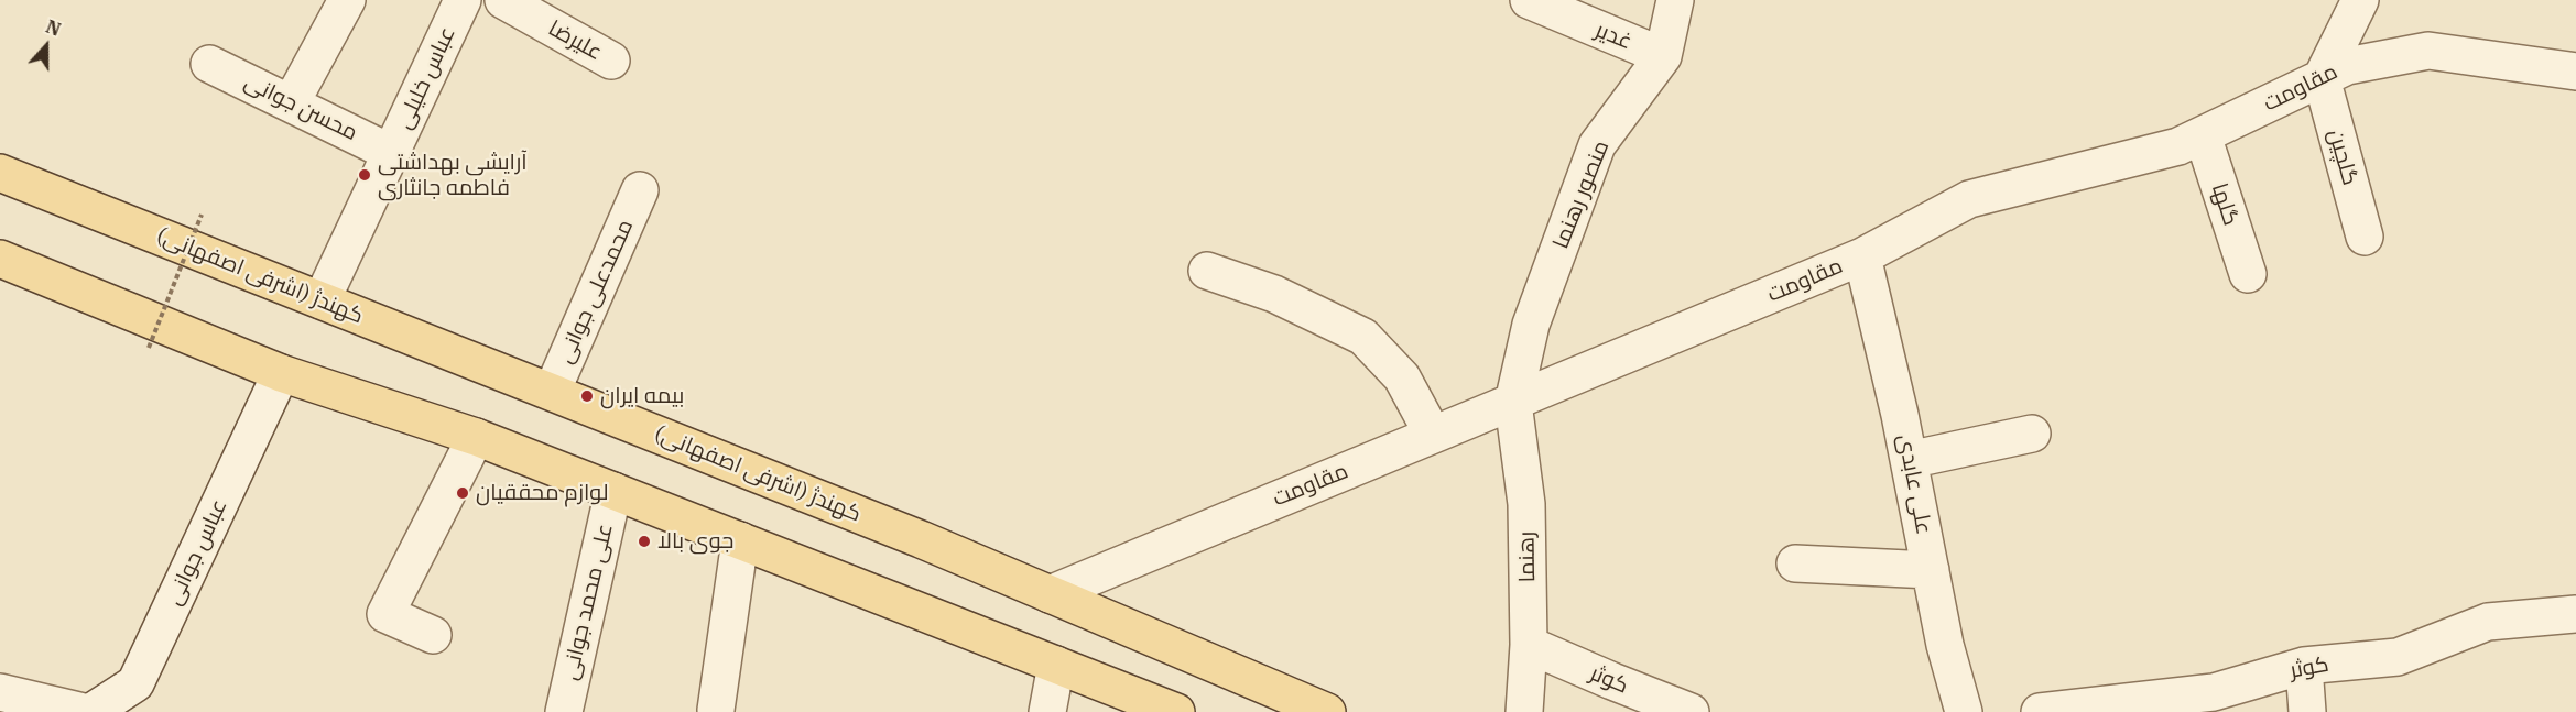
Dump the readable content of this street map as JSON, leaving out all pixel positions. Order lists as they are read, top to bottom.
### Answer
{
  "streets": {
    "main road": ["کهندژ (اشرفی اصفهانی)"],
    "street": [
      "غدیر",
      "علیرضا",
      "عباس خلیلی",
      "مقاومت",
      "محسن جوانی",
      "گلچین",
      "منصور رهنما",
      "گلها",
      "محمدعلی جوانی",
      "علی عابدی",
      "عباس جوانی",
      "رهنما",
      "علی محمد جوانی",
      "کوثر"
    ]
  },
  "crossings": [
    ["غدیر", "منصور رهنما"],
    ["عباس خلیلی", "محسن جوانی"],
    ["عباس خلیلی", "کهندژ (اشرفی اصفهانی)"],
    ["مقاومت", "گلچین"],
    ["مقاومت", "منصور رهنما"],
    ["مقاومت", "گلها"],
    ["مقاومت", "کهندژ (اشرفی اصفهانی)"],
    ["مقاومت", "علی عابدی"],
    ["مقاومت", "رهنما"],
    ["منصور رهنما", "رهنما"],
    ["کهندژ (اشرفی اصفهانی)", "محمدعلی جوانی"],
    ["رهنما", "کوثر"]
  ],
  "places": [
    "آرایشی بهداشتی فاطمه جانثاری",
    "بیمه ایران",
    "لوازم محققیان",
    "جوی بالا"
  ],
  "north": "top"
}
